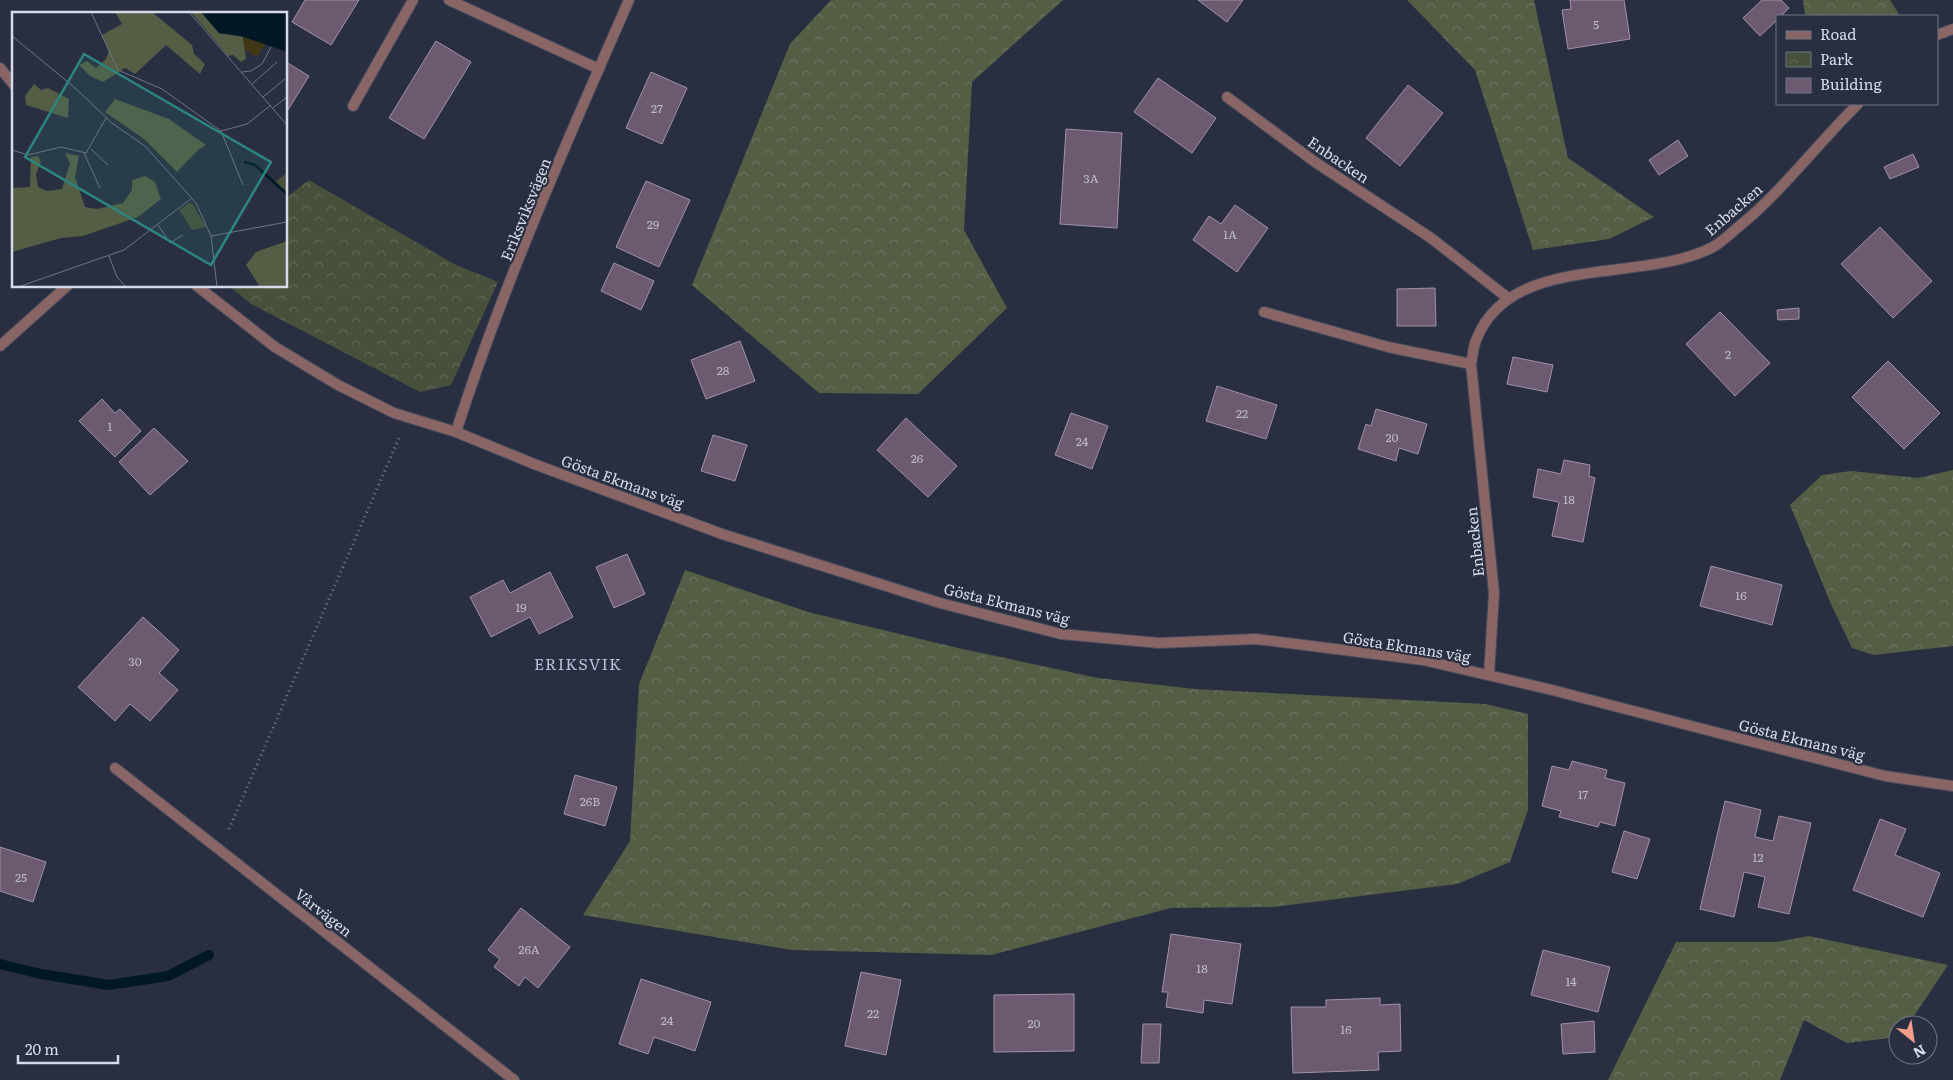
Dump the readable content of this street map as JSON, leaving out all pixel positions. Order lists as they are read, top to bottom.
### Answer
{
  "streets": {
    "street": [
      "Enbacken",
      "Eriksviksvägen",
      "Gösta Ekmans väg",
      "Vårvägen"
    ]
  },
  "crossings": [
    ["Enbacken", "Gösta Ekmans väg"],
    ["Eriksviksvägen", "Gösta Ekmans väg"]
  ],
  "districts": ["ERIKSVIK"],
  "house_numbers": [
    "5",
    "27",
    "3A",
    "29",
    "1A",
    "2",
    "28",
    "22",
    "1",
    "20",
    "24",
    "26",
    "18",
    "16",
    "19",
    "30",
    "17",
    "26B",
    "12",
    "25",
    "26A",
    "18",
    "14",
    "22",
    "24",
    "20",
    "16"
  ],
  "legend": ["Road", "Park", "Building"],
  "scale_bar": "20 m",
  "north": "bottom right"
}
